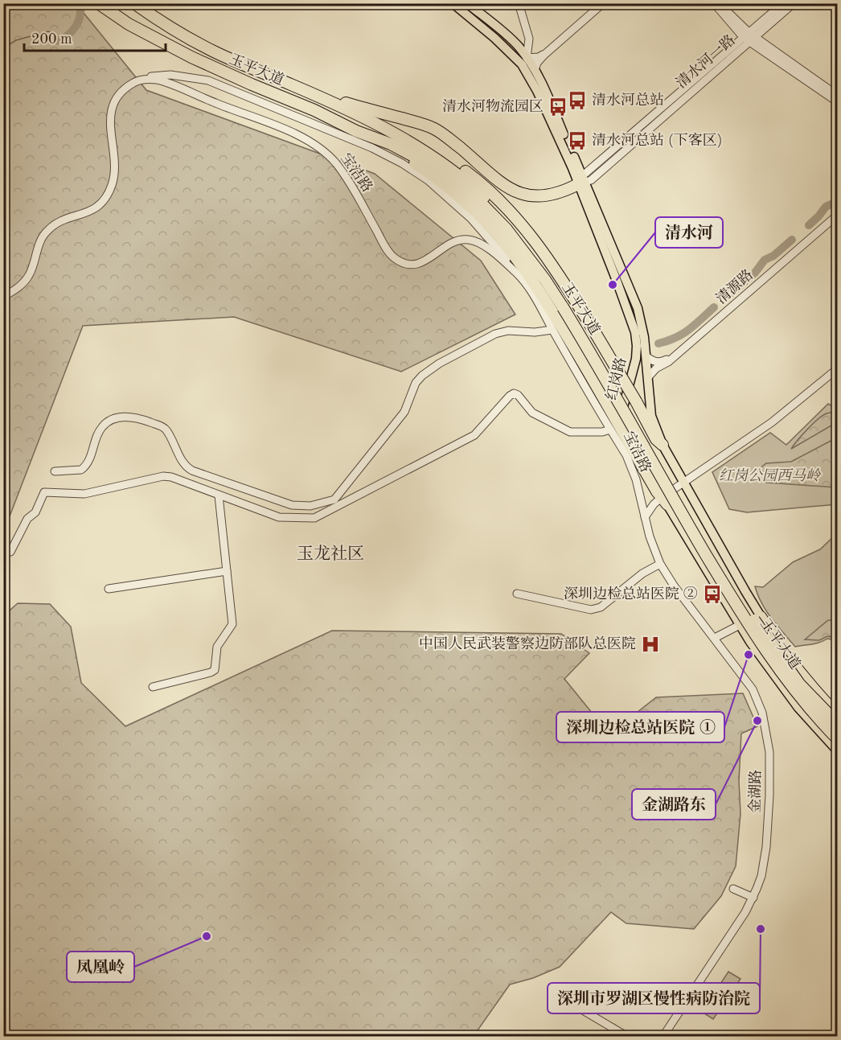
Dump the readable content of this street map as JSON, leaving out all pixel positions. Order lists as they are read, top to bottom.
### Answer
{
  "streets": {
    "highway": ["玉平大道"],
    "main road": ["红岗路"],
    "street": [
      "清水河一路",
      "宝洁路",
      "清源路",
      "金湖路"
    ]
  },
  "crossings": [
    ["清水河一路", "红岗路"],
    ["宝洁路", "金湖路"],
    ["清源路", "红岗路"]
  ],
  "districts": ["玉龙社区"],
  "parks": ["红岗公园西马岭"],
  "places": {
    "bus stop": [
      "清水河总站",
      "清水河物流园区",
      "清水河总站 (下客区)",
      "深圳边检总站医院 ②"
    ],
    "other": [
      "清水河",
      "深圳边检总站医院 ①",
      "金湖路东",
      "深圳市罗湖区慢性病防治院",
      "凤凰岭"
    ],
    "hospital": ["中国人民武装警察边防部队总医院"]
  },
  "scale_bar": "200 m"
}
